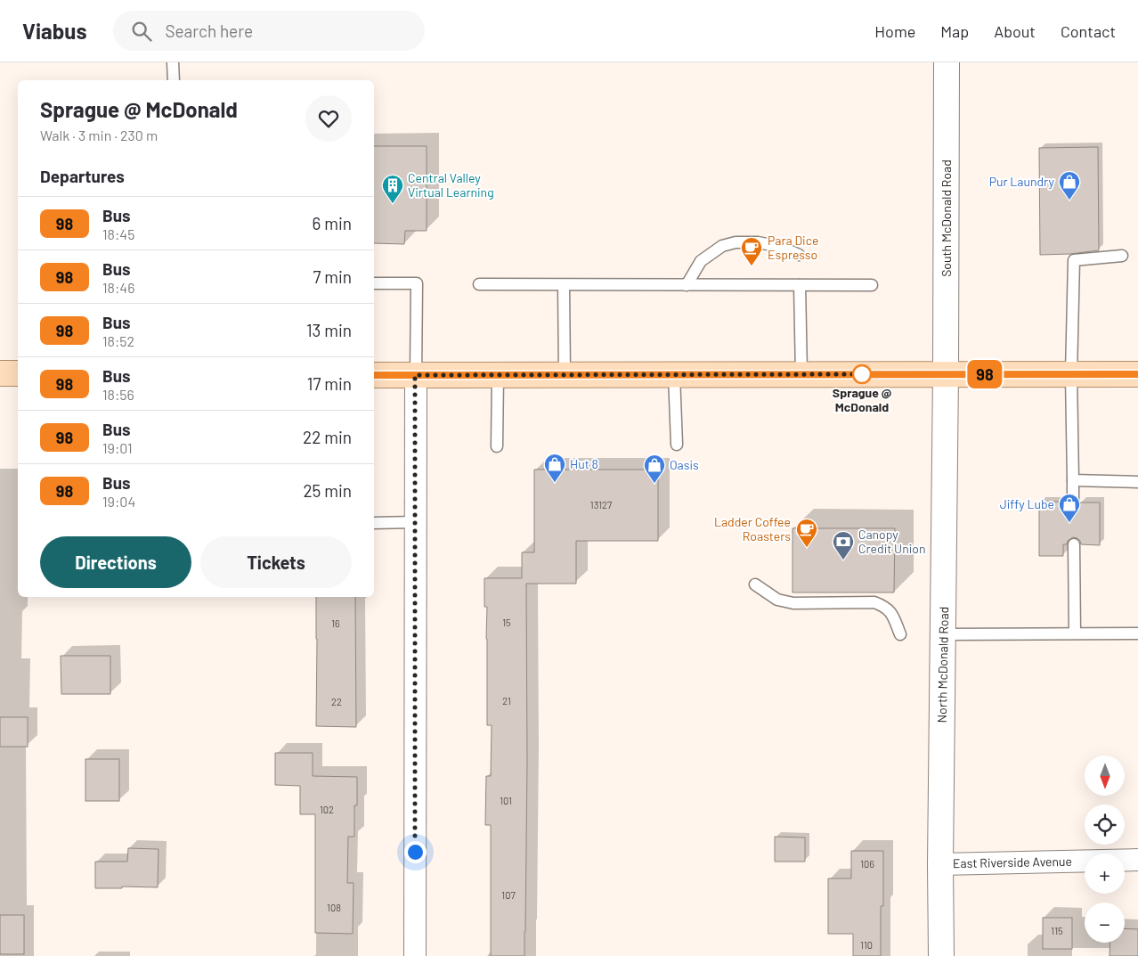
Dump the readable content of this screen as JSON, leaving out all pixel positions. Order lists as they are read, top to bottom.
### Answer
{
  "streets": {
    "street": ["South McDonald Road", "North McDonald Road", "East Riverside Avenue"]
  },
  "crossings": [
    ["South McDonald Road", "North McDonald Road"],
    ["North McDonald Road", "East Riverside Avenue"]
  ],
  "places": {
    "shop": [
      "Pur Laundry",
      "Hut 8",
      "Oasis",
      "Jiffy Lube"
    ],
    "building": ["Central Valley Virtual Learning"],
    "cafe": ["Para Dice Espresso", "Ladder Coffee Roasters"],
    "other": ["Sprague @ McDonald"],
    "bank": ["Canopy Credit Union"]
  },
  "lines": ["bus line 98"],
  "house_numbers": [
    "13127",
    "15",
    "16",
    "21",
    "22",
    "101",
    "102",
    "106",
    "107",
    "108",
    "115",
    "110"
  ],
  "north": "bottom",
  "page": {
    "header": "Viabus",
    "search": "Search here",
    "nav": [
      "Home",
      "Map",
      "About",
      "Contact"
    ],
    "on_map": "98",
    "heading": [
      ["Sprague @ McDonald", "Walk · 3 min · 230 m"],
      "Departures"
    ],
    "list": [
      {
        "mark": "98",
        "name": "Bus",
        "note": "18:45",
        "value": "6 min"
      },
      {
        "mark": "98",
        "name": "Bus",
        "note": "18:46",
        "value": "7 min"
      },
      {
        "mark": "98",
        "name": "Bus",
        "note": "18:52",
        "value": "13 min"
      },
      {
        "mark": "98",
        "name": "Bus",
        "note": "18:56",
        "value": "17 min"
      },
      {
        "mark": "98",
        "name": "Bus",
        "note": "19:01",
        "value": "22 min"
      },
      {
        "mark": "98",
        "name": "Bus",
        "note": "19:04",
        "value": "25 min"
      }
    ],
    "buttons": ["Directions", "Tickets"],
    "map_buttons": ["+", "−"]
  }
}
